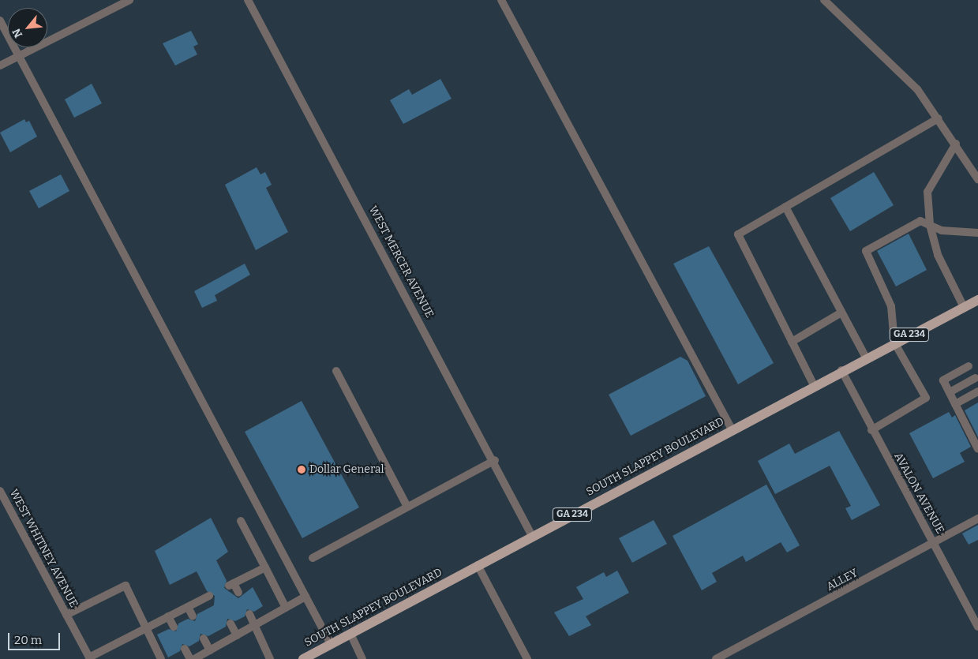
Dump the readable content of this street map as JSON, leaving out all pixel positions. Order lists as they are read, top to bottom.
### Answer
{
  "streets": {
    "main road": ["GA 234", "SOUTH SLAPPEY BOULEVARD"],
    "street": [
      "WEST MERCER AVENUE",
      "AVALON AVENUE",
      "WEST WHITNEY AVENUE",
      "ALLEY"
    ]
  },
  "crossings": [
    ["WEST MERCER AVENUE", "SOUTH SLAPPEY BOULEVARD"],
    ["SOUTH SLAPPEY BOULEVARD", "AVALON AVENUE"],
    ["AVALON AVENUE", "ALLEY"]
  ],
  "places": ["Dollar General"],
  "scale_bar": "20 m",
  "north": "bottom left"
}
